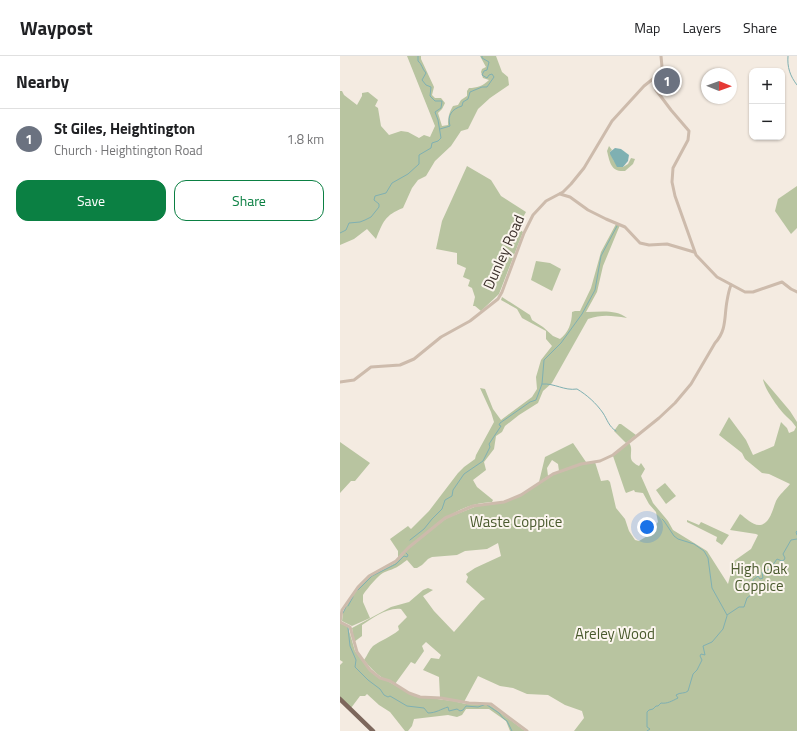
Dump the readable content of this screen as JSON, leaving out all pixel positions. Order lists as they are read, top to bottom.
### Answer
{
  "streets": {
    "street": ["Dunley Road"]
  },
  "parks": ["Waste Coppice", "High Oak Coppice", "Areley Wood"],
  "north": "right",
  "page": {
    "header": "Waypost",
    "nav": ["Map", "Layers", "Share"],
    "heading": "Nearby",
    "pins": "1",
    "map_buttons": ["+", "−"],
    "list": [
      {
        "mark": "1",
        "name": "St Giles, Heightington",
        "note": "Church · Heightington Road",
        "value": "1.8 km"
      }
    ],
    "buttons": ["Save", "Share"]
  }
}
